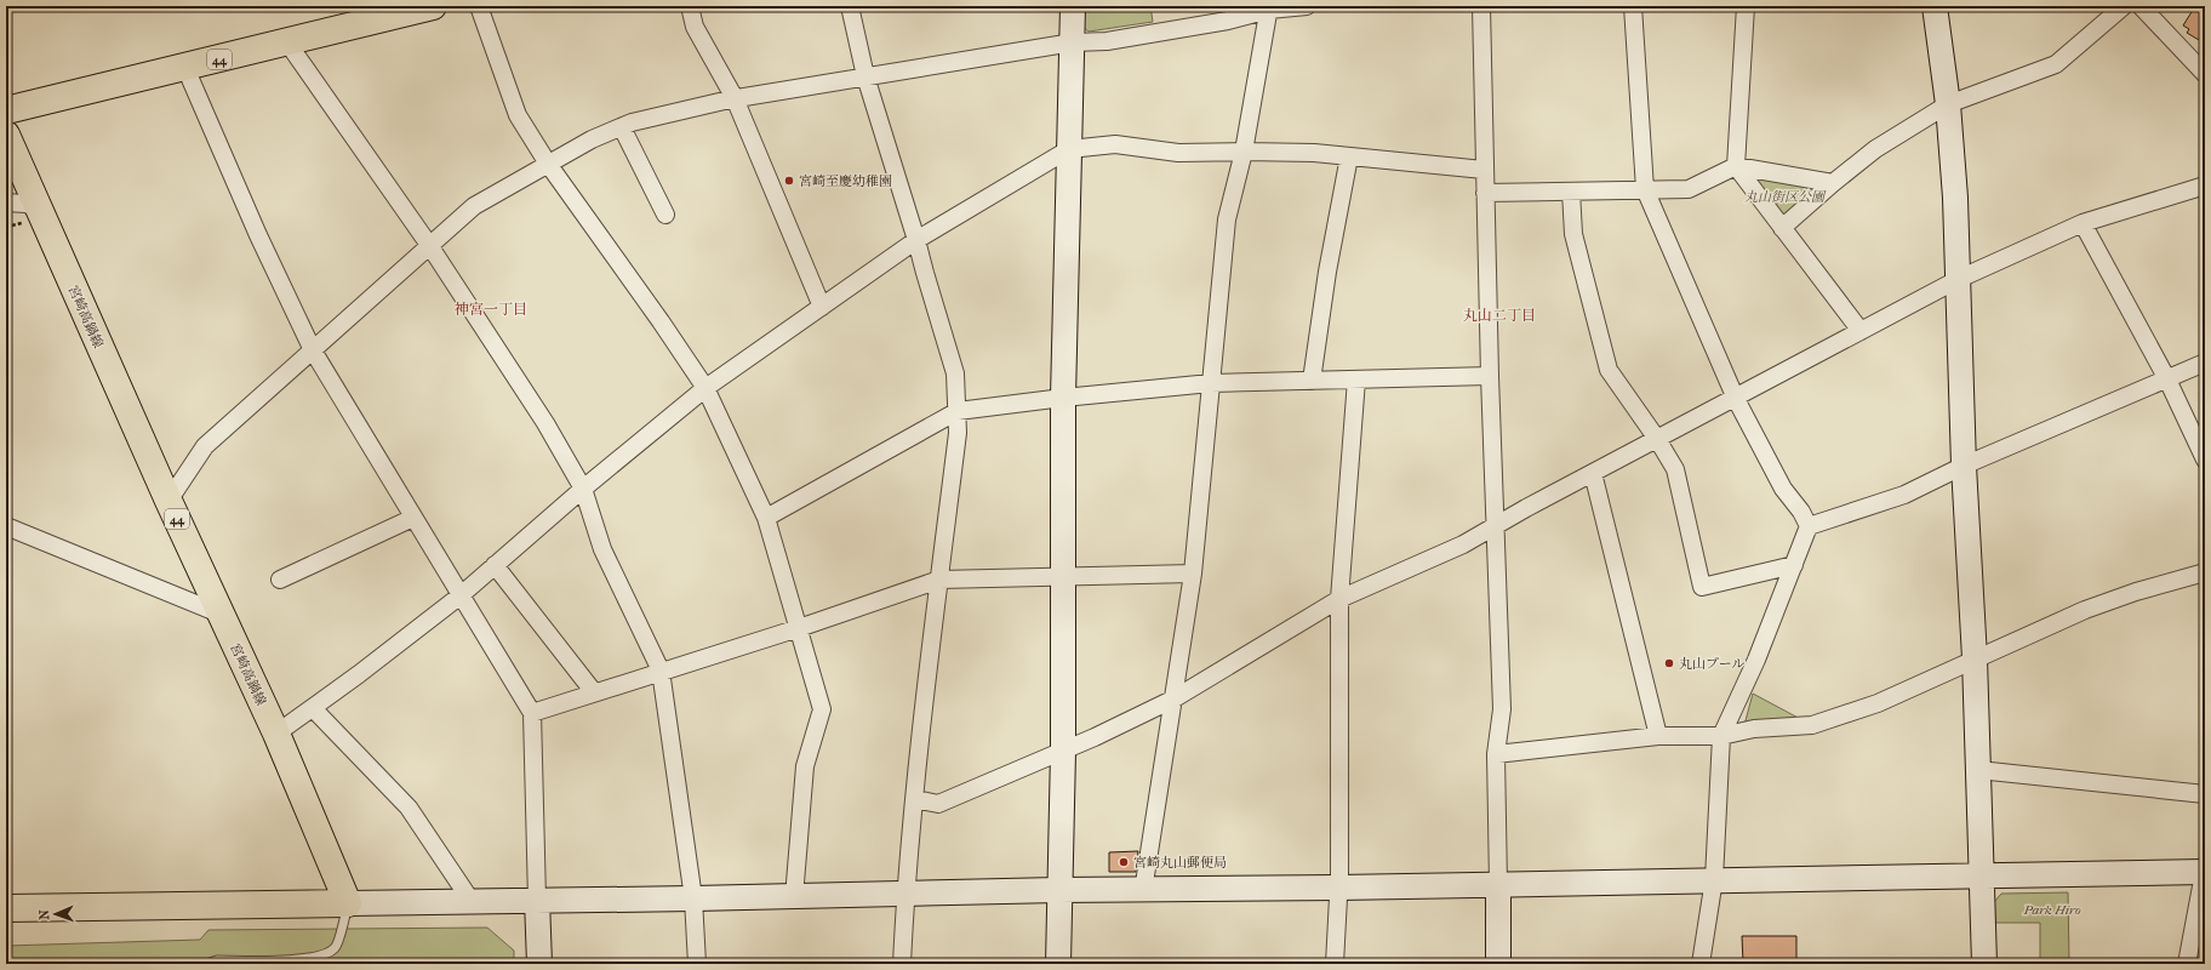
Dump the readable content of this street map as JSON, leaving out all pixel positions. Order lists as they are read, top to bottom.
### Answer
{
  "streets": {
    "main road": ["44", "宮崎高鍋線"]
  },
  "districts": ["神宮一丁目", "丸山二丁目"],
  "parks": ["丸山街区公園", "Park Hiro"],
  "places": ["宮崎至慶幼稚園", "丸山プール", "宮崎丸山郵便局"],
  "north": "left"
}
